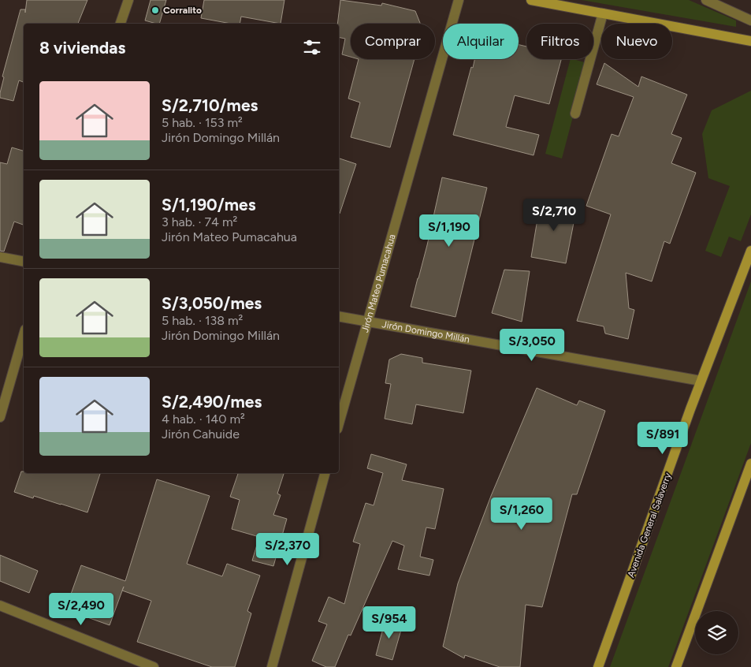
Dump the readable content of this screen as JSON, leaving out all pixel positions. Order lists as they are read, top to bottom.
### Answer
{
  "streets": {
    "main road": ["Avenida General Salaverry"],
    "street": ["Jirón Mateo Pumacahua", "Jirón Domingo Millán"]
  },
  "crossings": [
    ["Jirón Mateo Pumacahua", "Jirón Domingo Millán"],
    ["Jirón Domingo Millán", "Avenida General Salaverry"]
  ],
  "places": ["Corralito"],
  "page": {
    "chip": [
      "Comprar",
      "Alquilar",
      "Filtros",
      "Nuevo"
    ],
    "heading": "8 viviendas",
    "list": [
      {
        "name": "S/2,710/mes",
        "note": "5 hab. · 153 m² · Jirón Domingo Millán"
      },
      {
        "name": "S/1,190/mes",
        "note": "3 hab. · 74 m² · Jirón Mateo Pumacahua"
      },
      {
        "name": "S/3,050/mes",
        "note": "5 hab. · 138 m² · Jirón Domingo Millán"
      },
      {
        "name": "S/2,490/mes",
        "note": "4 hab. · 140 m² · Jirón Cahuide"
      }
    ],
    "price": [
      "S/2,710",
      "S/1,190",
      "S/3,050",
      "S/891",
      "S/1,260",
      "S/2,370",
      "S/2,490",
      "S/954"
    ]
  }
}
